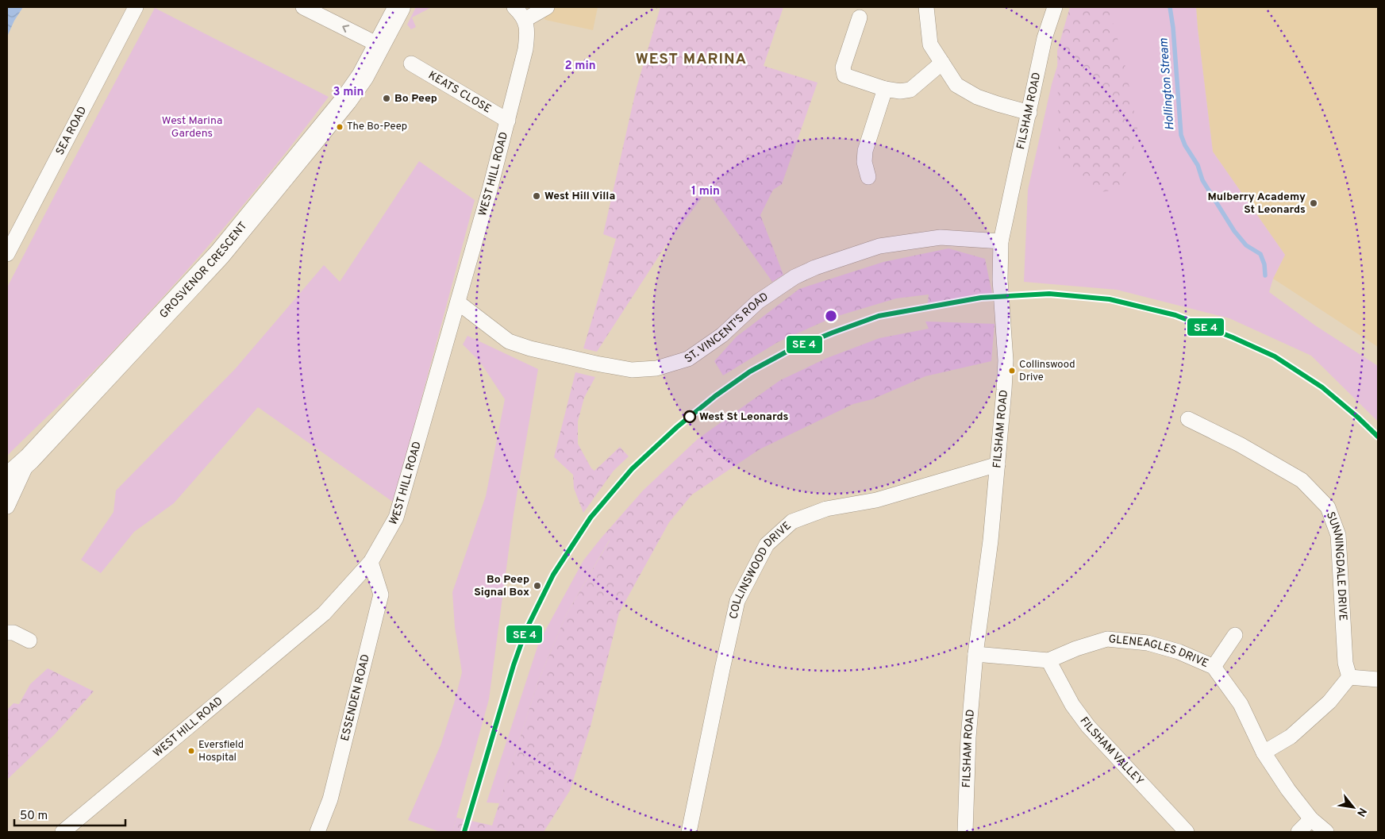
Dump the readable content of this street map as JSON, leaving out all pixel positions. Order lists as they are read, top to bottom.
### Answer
{
  "streets": {
    "highway": ["GROSVENOR CRESCENT"],
    "street": [
      "KEATS CLOSE",
      "FILSHAM ROAD",
      "SEA ROAD",
      "WEST HILL ROAD",
      "ST. VINCENT'S ROAD",
      "SUNNINGDALE DRIVE",
      "COLLINSWOOD DRIVE",
      "GLENEAGLES DRIVE",
      "ESSENDEN ROAD",
      "FILSHAM VALLEY"
    ]
  },
  "crossings": [
    ["KEATS CLOSE", "WEST HILL ROAD"],
    ["FILSHAM ROAD", "ST. VINCENT'S ROAD"],
    ["FILSHAM ROAD", "COLLINSWOOD DRIVE"],
    ["FILSHAM ROAD", "GLENEAGLES DRIVE"],
    ["WEST HILL ROAD", "ST. VINCENT'S ROAD"],
    ["WEST HILL ROAD", "ESSENDEN ROAD"],
    ["GLENEAGLES DRIVE", "FILSHAM VALLEY"]
  ],
  "districts": ["WEST MARINA"],
  "water": ["Hollington Stream"],
  "parks": ["West Marina Gardens"],
  "places": [
    "Bo Peep",
    "The Bo-Peep",
    "West Hill Villa",
    "Mulberry Academy St Leonards",
    "Collinswood Drive",
    "West St Leonards",
    "Bo Peep Signal Box",
    "Eversfield Hospital"
  ],
  "scale_bar": "50 m",
  "north": "bottom right",
  "rings": ["2 min", "3 min", "1 min"]
}
